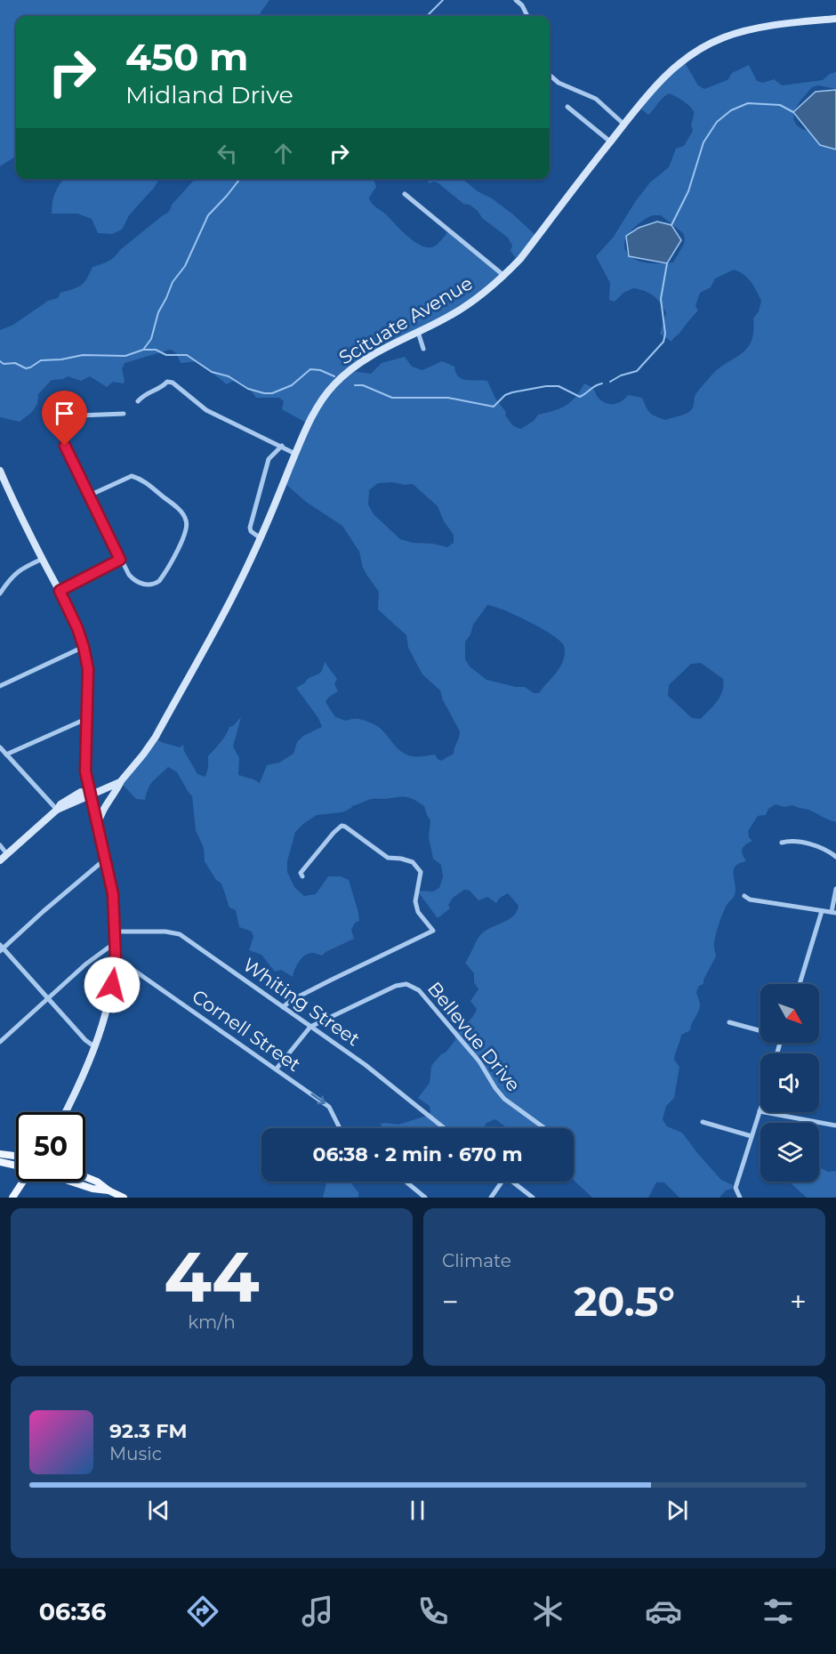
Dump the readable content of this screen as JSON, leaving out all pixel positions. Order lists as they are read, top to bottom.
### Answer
{
  "streets": {
    "main road": ["Scituate Avenue"],
    "street": ["Whiting Street", "Cornell Street", "Bellevue Drive"]
  },
  "crossings": [
    ["Whiting Street", "Bellevue Drive"],
    ["Cornell Street", "Bellevue Drive"]
  ],
  "north": "bottom right",
  "page": {
    "turn": ["450 m", "Midland Drive"],
    "limit": "50",
    "trip": "06:38 · 2 min · 670 m",
    "tile": [
      ["44", "km/h"],
      "Climate"
    ],
    "heat": ["−", "20.5°", "+"],
    "song": ["92.3 FM", "Music"],
    "tabs": "06:36"
  }
}
